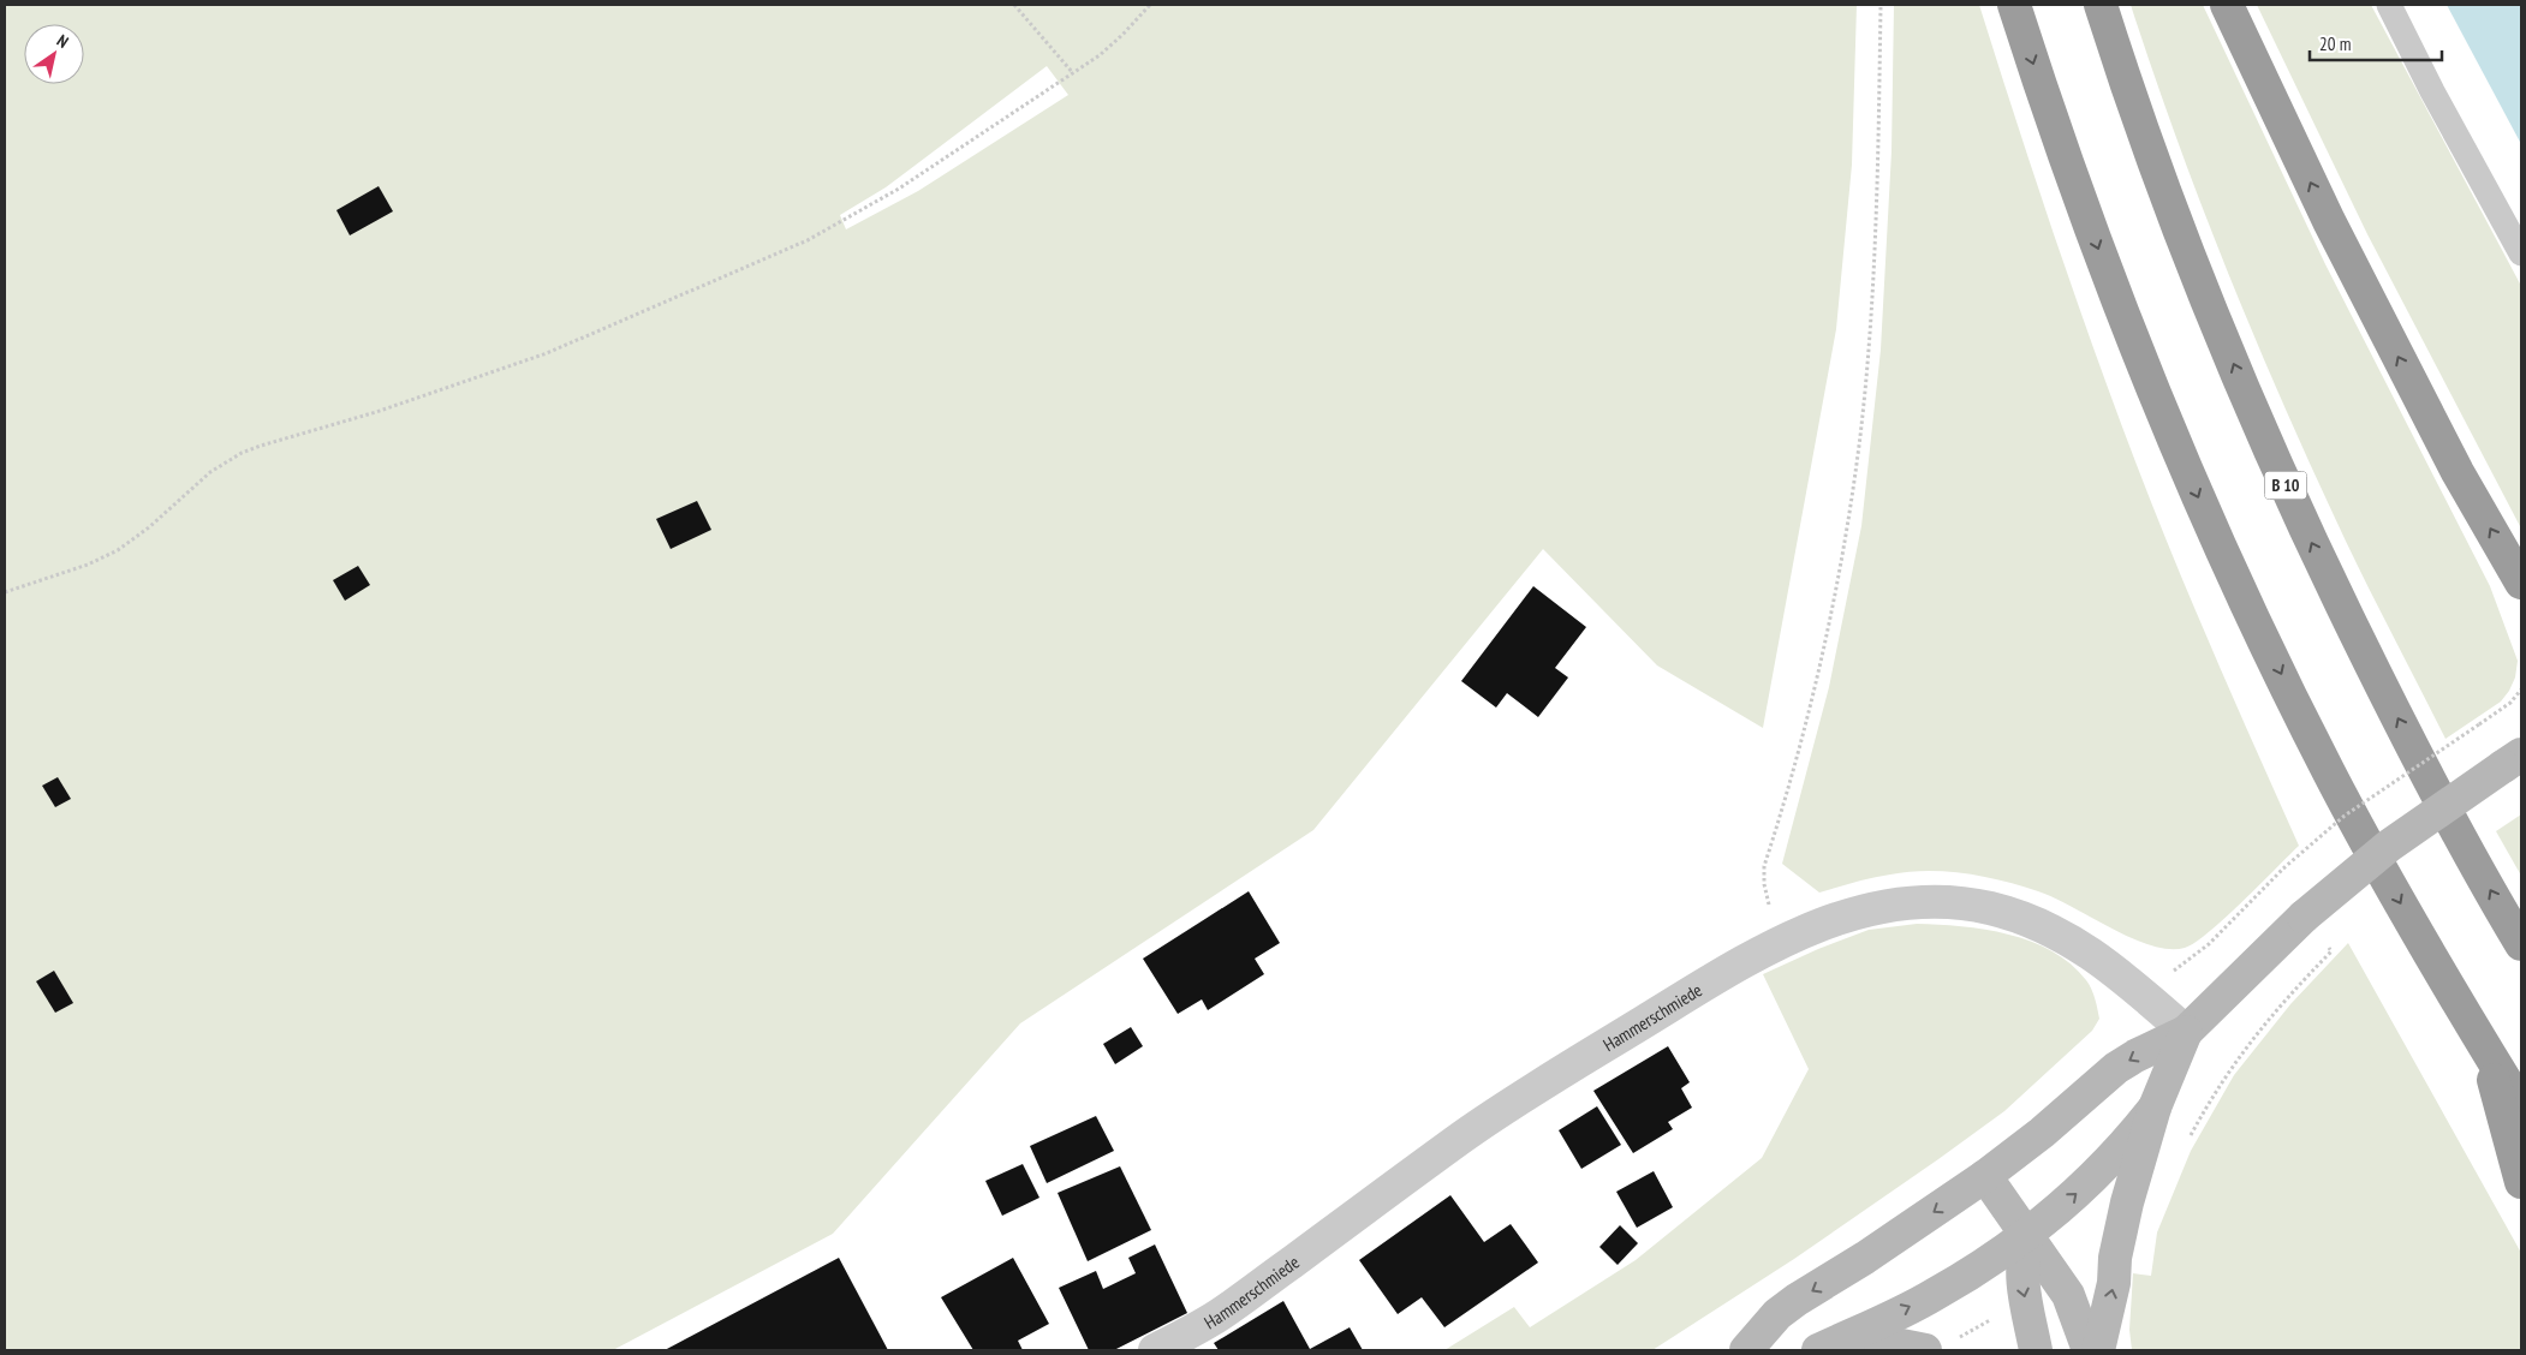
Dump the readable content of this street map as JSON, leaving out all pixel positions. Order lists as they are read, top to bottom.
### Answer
{
  "streets": {
    "highway": ["B 10"],
    "street": ["Hammerschmiede"]
  },
  "scale_bar": "20 m",
  "north": "top right"
}
